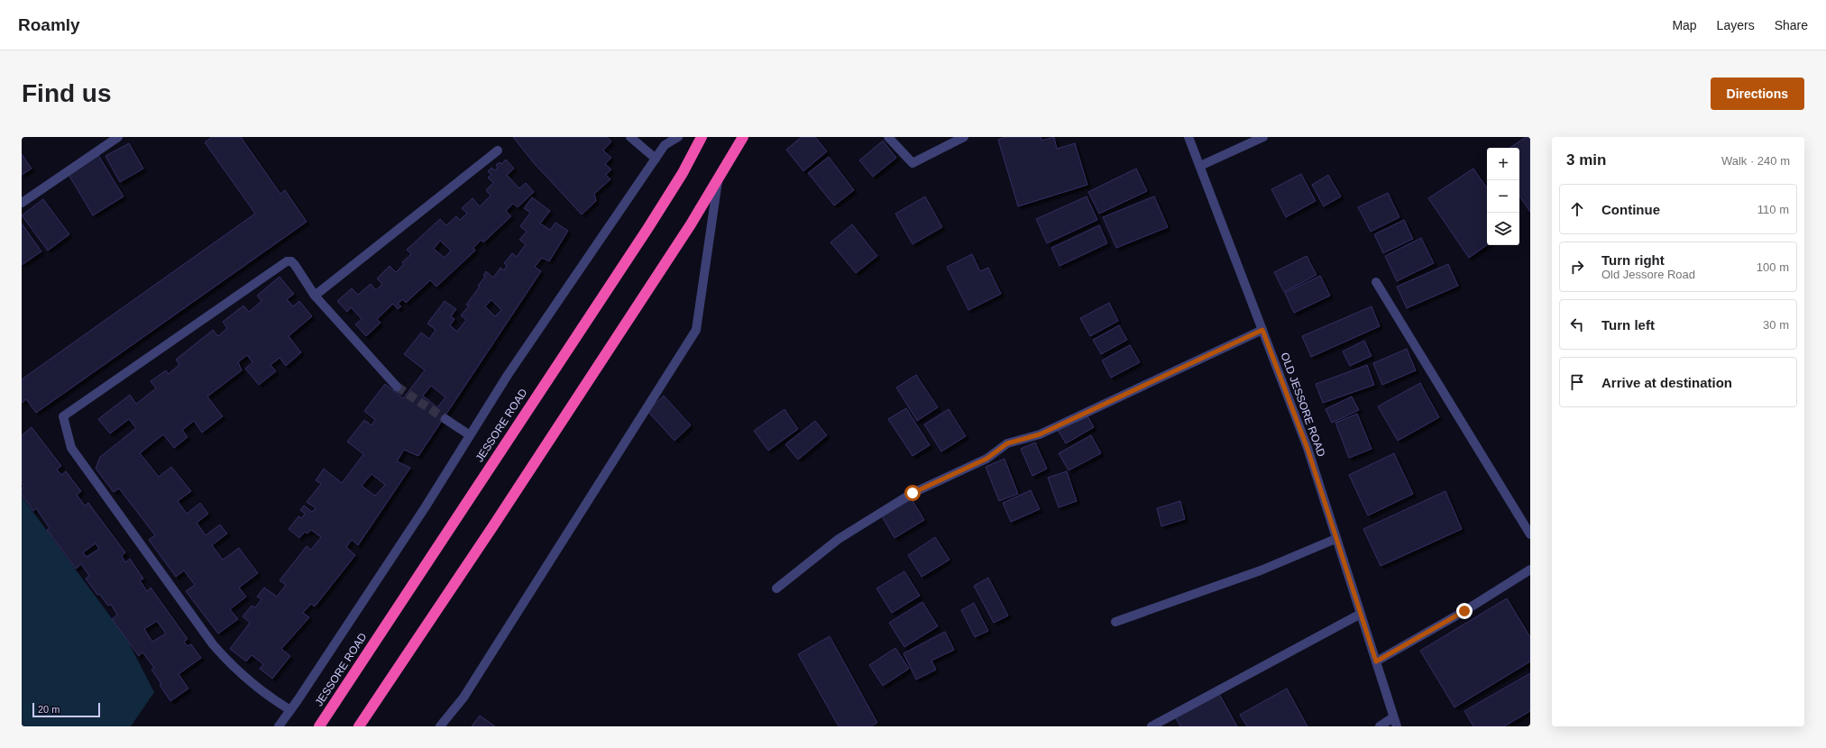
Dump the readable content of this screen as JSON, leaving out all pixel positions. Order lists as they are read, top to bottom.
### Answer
{
  "streets": {
    "highway": ["JESSORE ROAD"],
    "street": ["OLD JESSORE ROAD"]
  },
  "scale_bar": "20 m",
  "page": {
    "header": "Roamly",
    "nav": ["Map", "Layers", "Share"],
    "buttons": "Directions",
    "title": "Find us",
    "heading": ["3 min", "Walk · 240 m"],
    "map_buttons": ["+", "−"],
    "list": [
      ["Continue", "110 m"],
      ["Turn right", "Old Jessore Road", "100 m"],
      ["Turn left", "30 m"],
      "Arrive at destination"
    ],
    "scale": "20 m"
  }
}
